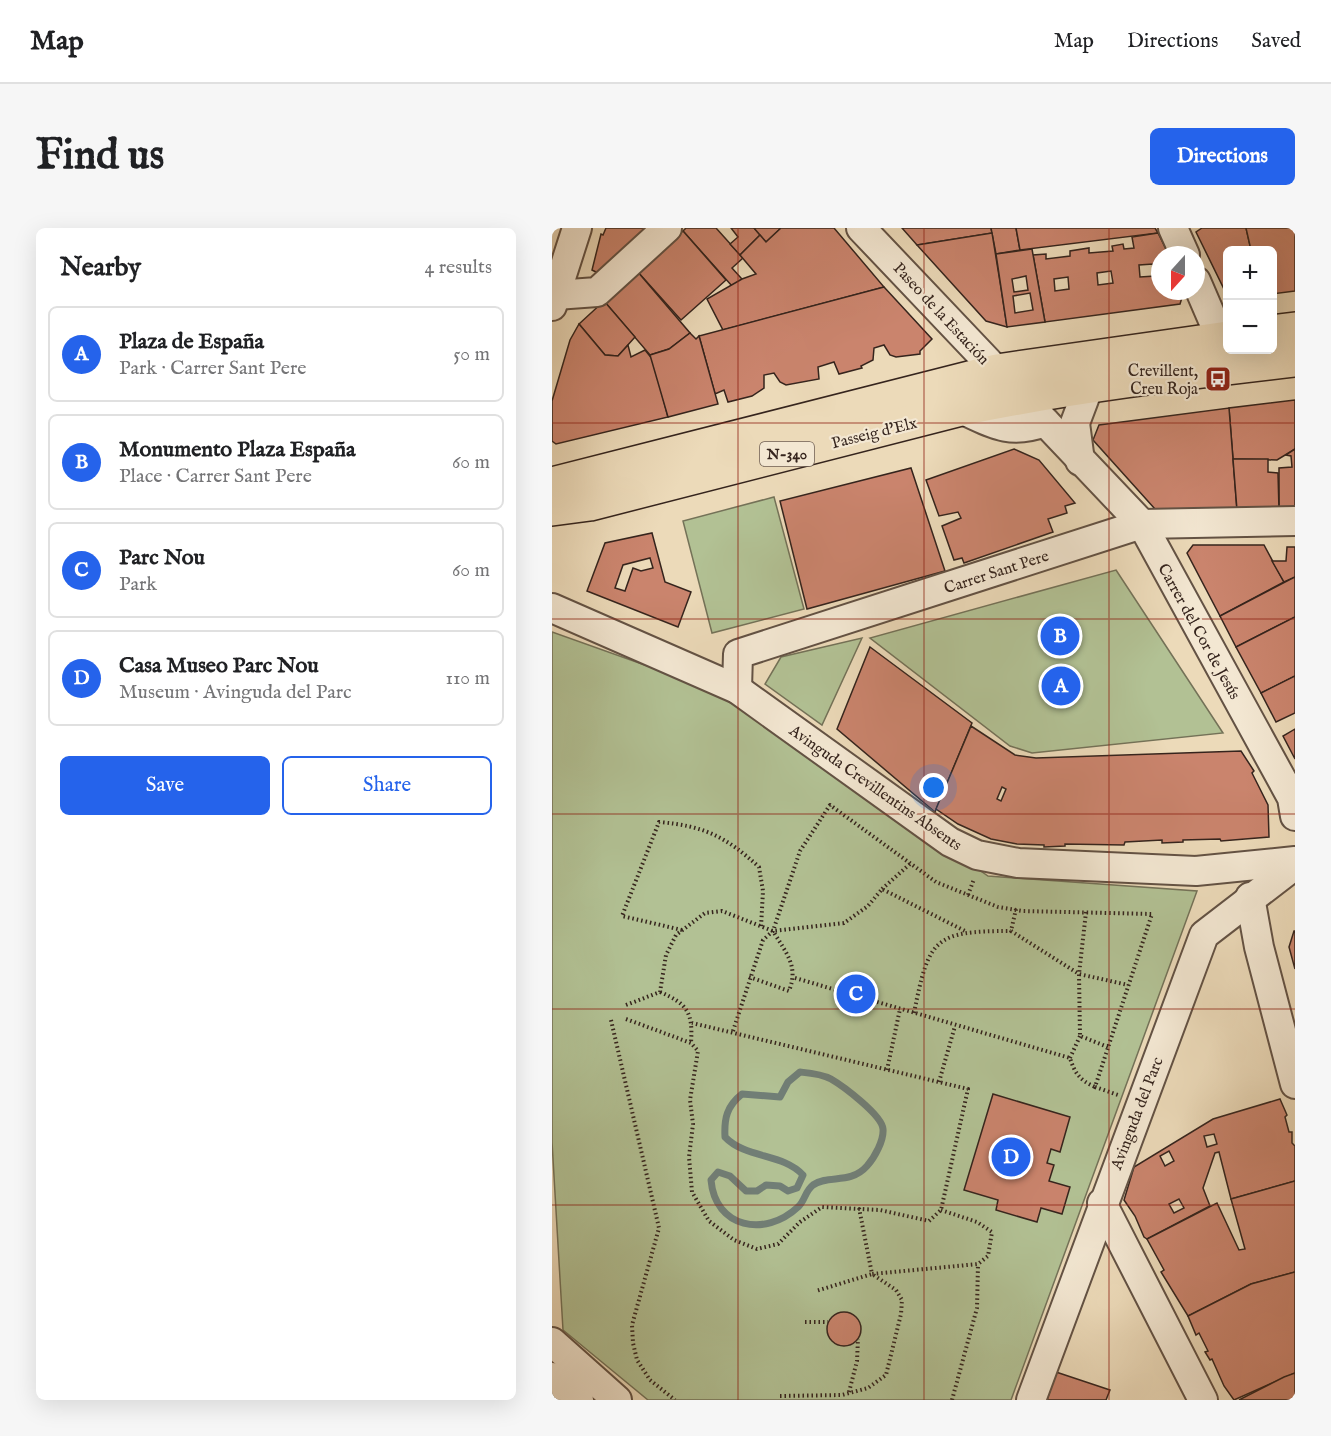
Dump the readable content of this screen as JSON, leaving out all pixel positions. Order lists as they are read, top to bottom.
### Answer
{
  "streets": {
    "highway": ["Passeig d'Elx", "N-340"],
    "street": [
      "Paseo de la Estación",
      "Carrer Sant Pere",
      "Carrer del Cor de Jesús",
      "Avinguda Crevillentins Absents",
      "Avinguda del Parc"
    ]
  },
  "crossings": [
    ["Paseo de la Estación", "Passeig d'Elx"],
    ["Paseo de la Estación", "N-340"],
    ["Paseo de la Estación", "Carrer del Cor de Jesús"],
    ["Passeig d'Elx", "N-340"],
    ["Passeig d'Elx", "Carrer del Cor de Jesús"],
    ["N-340", "Carrer del Cor de Jesús"],
    ["Carrer Sant Pere", "Carrer del Cor de Jesús"],
    ["Carrer Sant Pere", "Avinguda Crevillentins Absents"],
    ["Avinguda Crevillentins Absents", "Avinguda del Parc"]
  ],
  "places": {
    "bus stop": ["Crevillent, Creu Roja"]
  },
  "north": "bottom",
  "page": {
    "header": "Map",
    "nav": ["Map", "Directions", "Saved"],
    "buttons": [
      "Directions",
      ["Save", "Share"]
    ],
    "title": "Find us",
    "heading": ["Nearby", "4 results"],
    "map_buttons": ["+", "−"],
    "list": [
      {
        "mark": "A",
        "name": "Plaza de España",
        "note": "Park · Carrer Sant Pere",
        "value": "50 m"
      },
      {
        "mark": "B",
        "name": "Monumento Plaza España",
        "note": "Place · Carrer Sant Pere",
        "value": "60 m"
      },
      {
        "mark": "C",
        "name": "Parc Nou",
        "note": "Park",
        "value": "60 m"
      },
      {
        "mark": "D",
        "name": "Casa Museo Parc Nou",
        "note": "Museum · Avinguda del Parc",
        "value": "110 m"
      }
    ],
    "pins": [
      "B",
      "A",
      "C",
      "D"
    ]
  }
}
